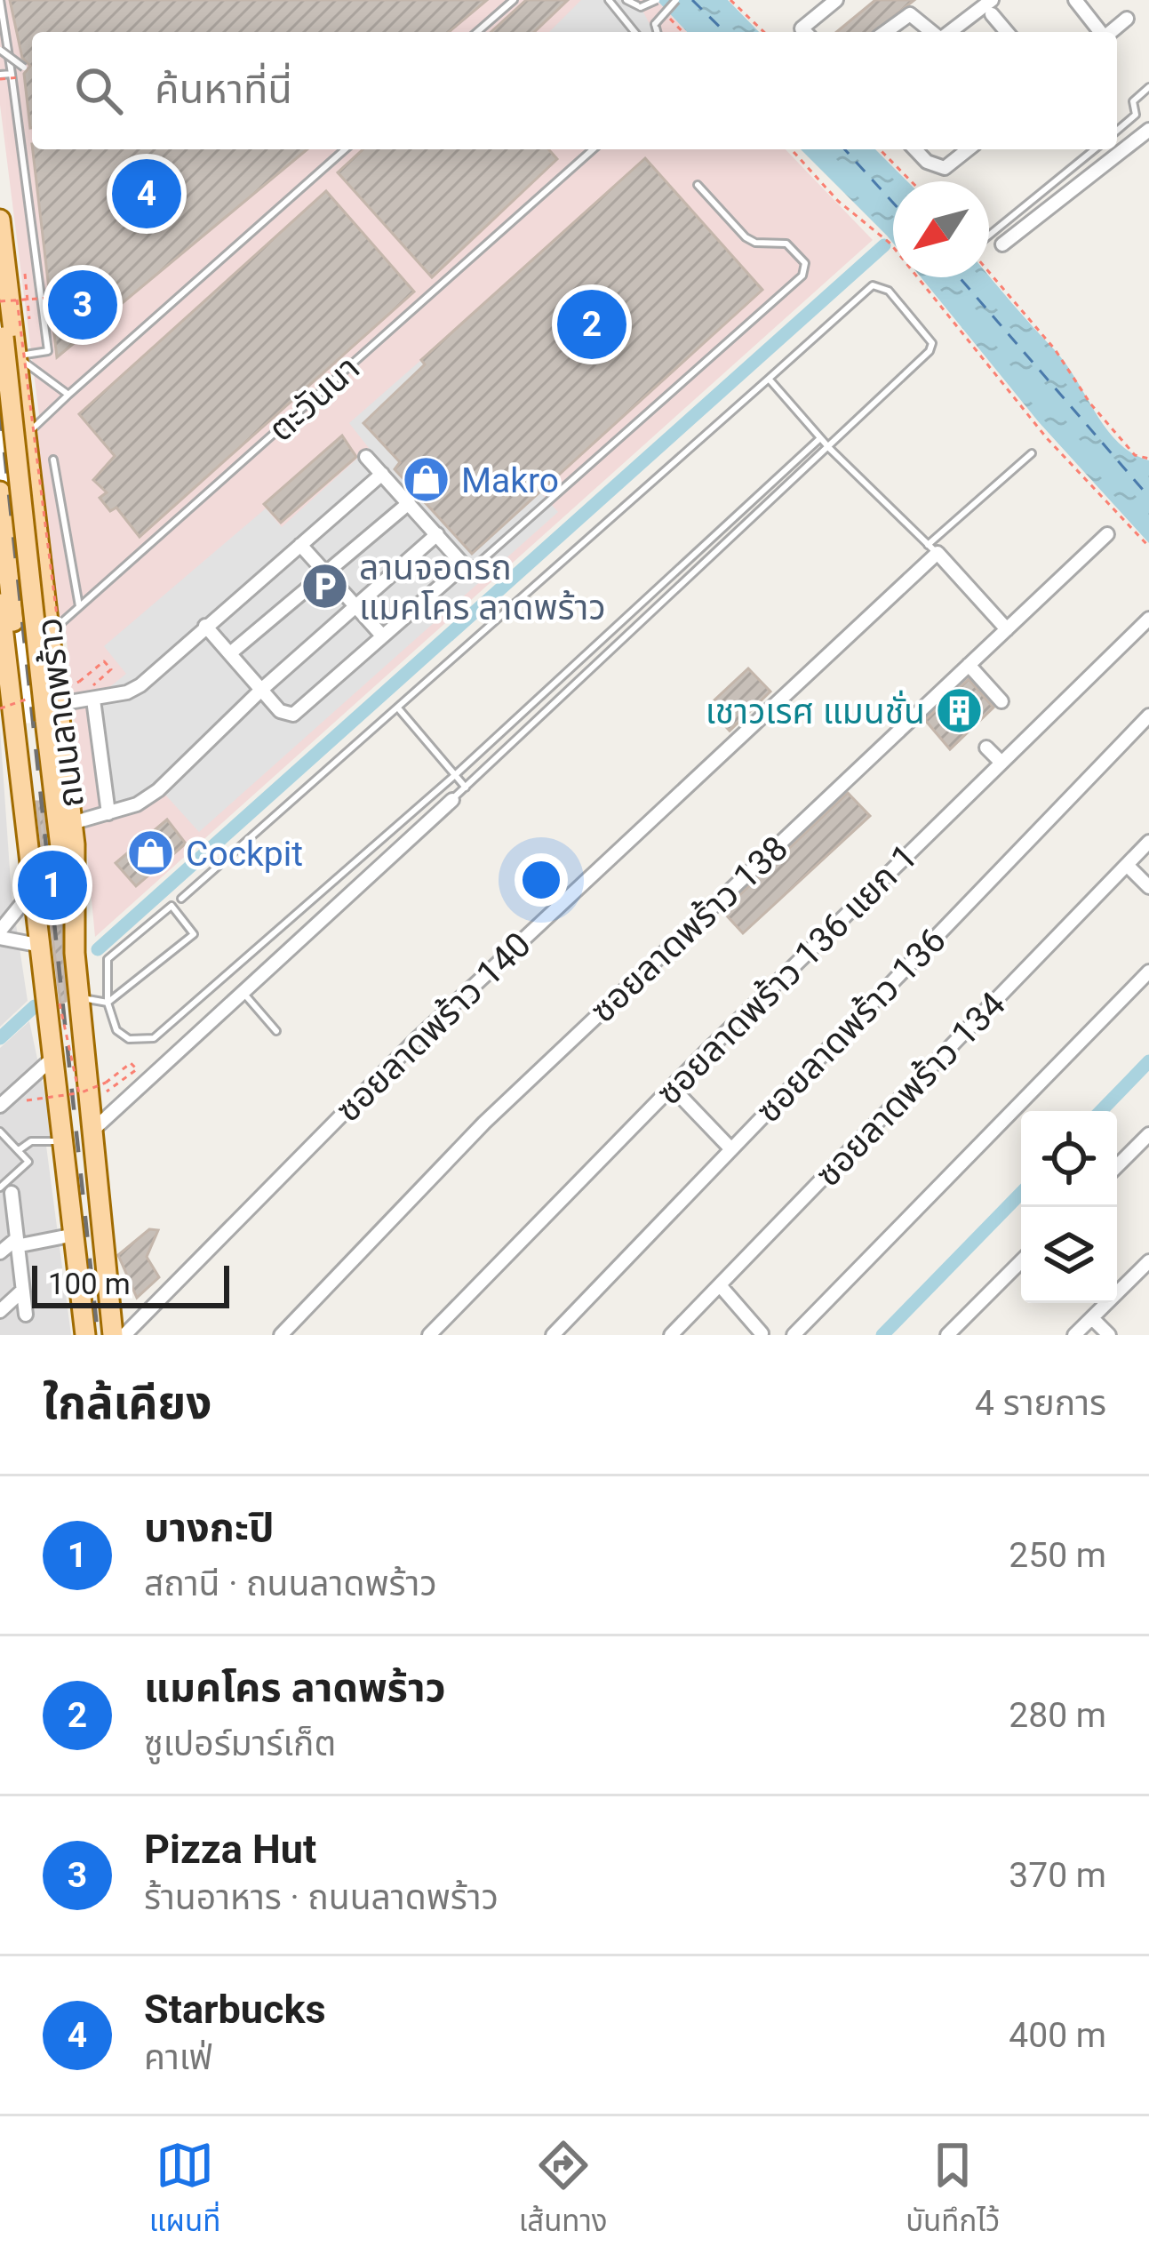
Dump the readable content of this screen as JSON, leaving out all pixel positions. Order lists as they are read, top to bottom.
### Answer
{
  "streets": {
    "main road": ["ถนนลาดพร้าว"],
    "street": [
      "ซอยลาดพร้าว 138",
      "ซอยลาดพร้าว 136 แยก 1",
      "ซอยลาดพร้าว 136",
      "ซอยลาดพร้าว 140",
      "ซอยลาดพร้าว 134"
    ],
    "lane": ["ตะวันนา"]
  },
  "crossings": [
    ["ตะวันนา", "ถนนลาดพร้าว"]
  ],
  "places": {
    "shop": ["Makro", "Cockpit"],
    "parking": ["ลานจอดรถ แมคโคร ลาดพร้าว"],
    "building": ["เชาวเรศ แมนชั่น"]
  },
  "scale_bar": "100 m",
  "north": "bottom left",
  "page": {
    "search": "ค้นหาที่นี่",
    "pins": [
      "4",
      "3",
      "2",
      "1"
    ],
    "scale": "100 m",
    "heading": ["ใกล้เคียง", "4 รายการ"],
    "list": [
      {
        "mark": "1",
        "name": "บางกะปิ",
        "note": "สถานี · ถนนลาดพร้าว",
        "value": "250 m"
      },
      {
        "mark": "2",
        "name": "แมคโคร ลาดพร้าว",
        "note": "ซูเปอร์มาร์เก็ต",
        "value": "280 m"
      },
      {
        "mark": "3",
        "name": "Pizza Hut",
        "note": "ร้านอาหาร · ถนนลาดพร้าว",
        "value": "370 m"
      },
      {
        "mark": "4",
        "name": "Starbucks",
        "note": "คาเฟ่",
        "value": "400 m"
      }
    ],
    "nav": ["แผนที่", "เส้นทาง", "บันทึกไว้"]
  }
}
